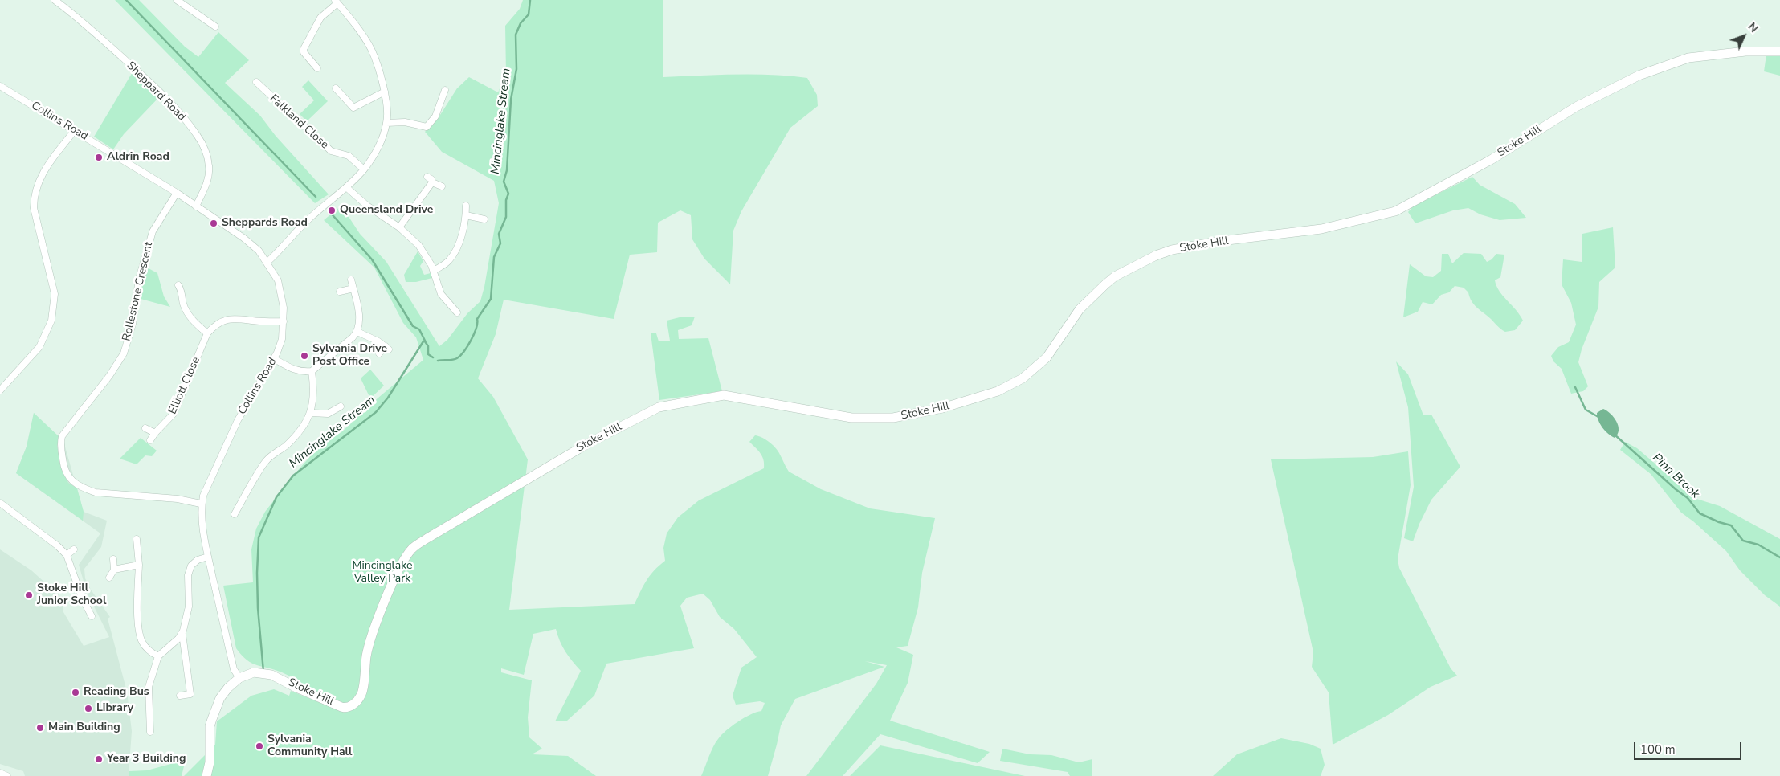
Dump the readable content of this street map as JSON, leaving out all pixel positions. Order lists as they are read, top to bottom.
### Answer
{
  "streets": {
    "street": [
      "Sheppard Road",
      "Collins Road",
      "Falkland Close",
      "Stoke Hill",
      "Rollestone Crescent",
      "Elliott Close"
    ]
  },
  "crossings": [
    ["Sheppard Road", "Collins Road"],
    ["Collins Road", "Stoke Hill"],
    ["Collins Road", "Rollestone Crescent"],
    ["Collins Road", "Elliott Close"]
  ],
  "water": ["Mincinglake Stream", "Pinn Brook"],
  "parks": ["Mincinglake Valley Park"],
  "places": [
    "Aldrin Road",
    "Queensland Drive",
    "Sheppards Road",
    "Sylvania Drive Post Office",
    "Stoke Hill Junior School",
    "Reading Bus",
    "Library",
    "Main Building",
    "Sylvania Community Hall",
    "Year 3 Building"
  ],
  "scale_bar": "100 m",
  "north": "top right"
}
